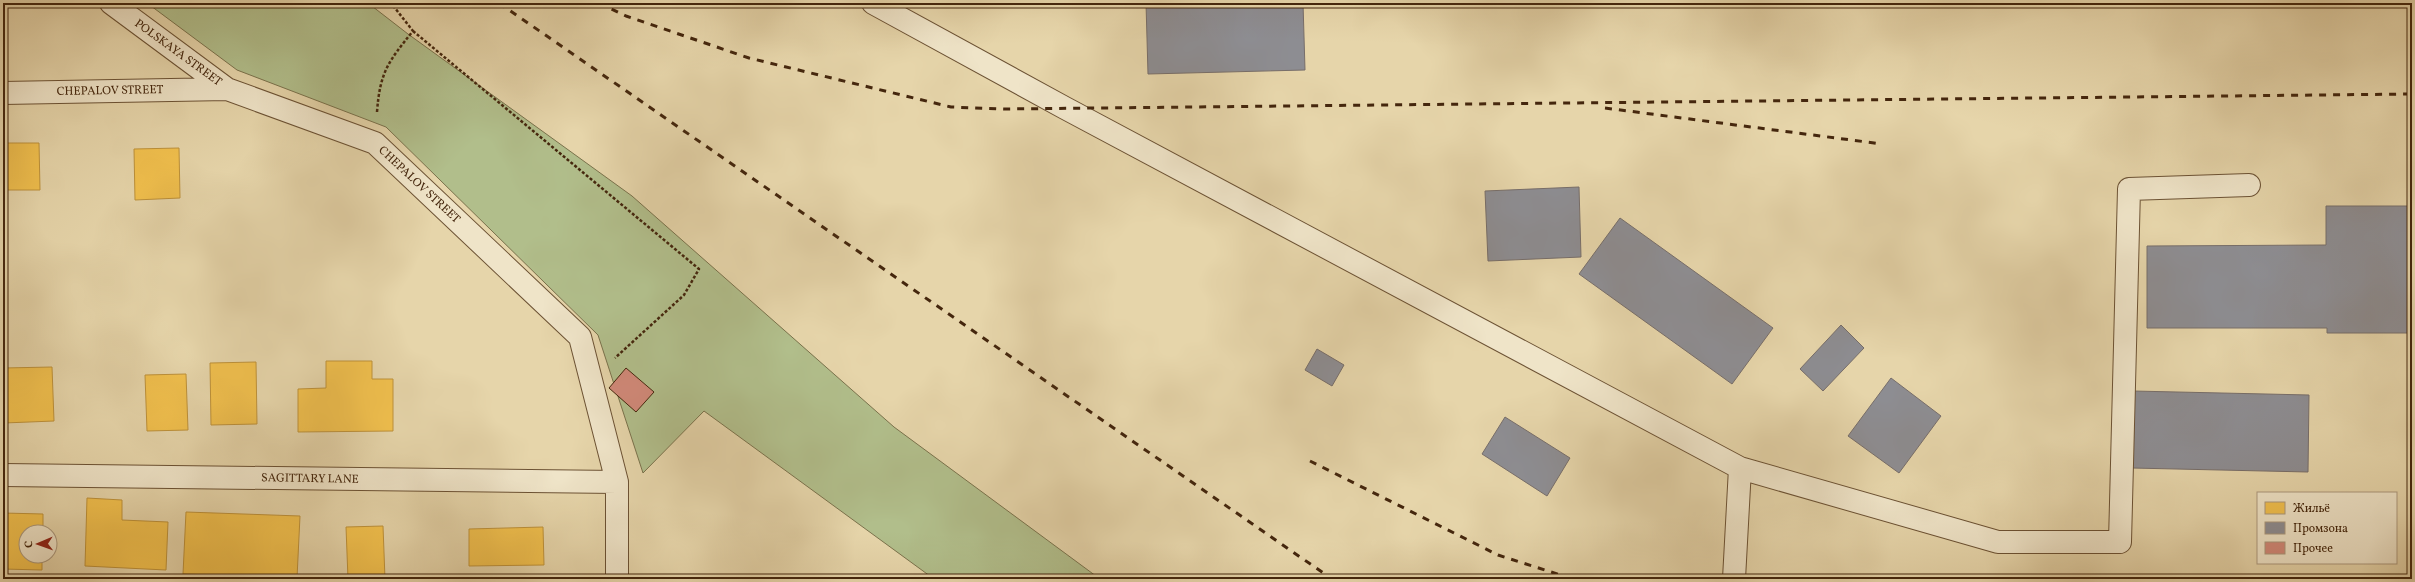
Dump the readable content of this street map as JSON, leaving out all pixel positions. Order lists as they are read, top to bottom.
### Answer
{
  "streets": {
    "street": ["POLSKAYA STREET", "CHEPALOV STREET", "SAGITTARY LANE"]
  },
  "crossings": [
    ["POLSKAYA STREET", "CHEPALOV STREET"],
    ["CHEPALOV STREET", "SAGITTARY LANE"]
  ],
  "legend": ["Жильё", "Промзона", "Прочее"],
  "north": "left"
}
